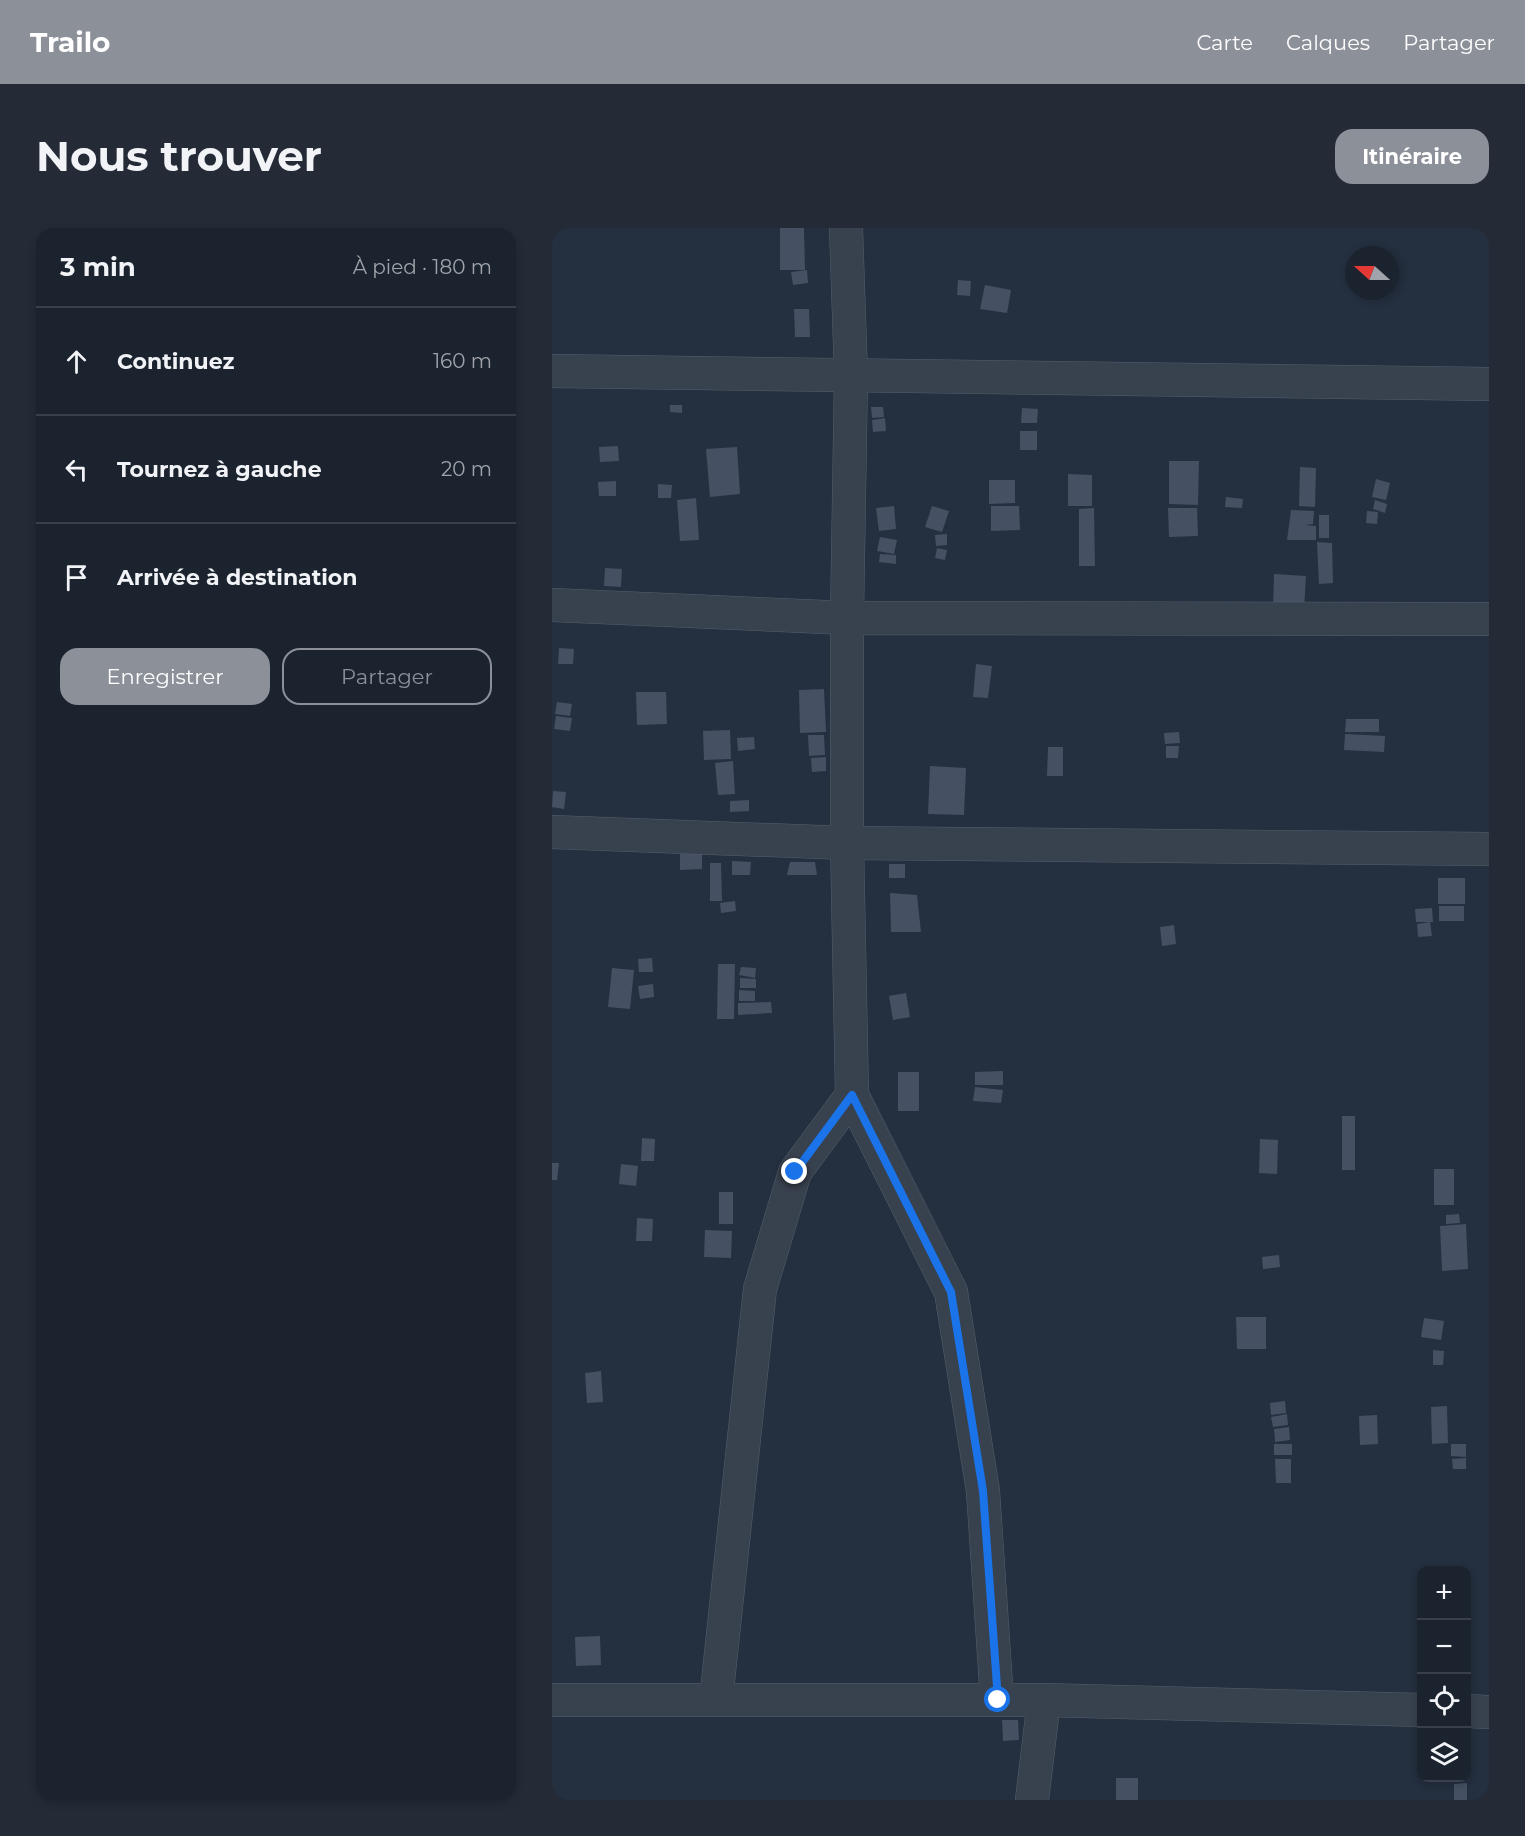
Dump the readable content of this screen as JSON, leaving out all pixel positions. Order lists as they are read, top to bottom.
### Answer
{
  "north": "left",
  "page": {
    "header": "Trailo",
    "nav": ["Carte", "Calques", "Partager"],
    "buttons": [
      "Itinéraire",
      ["Enregistrer", "Partager"]
    ],
    "title": "Nous trouver",
    "heading": ["3 min", "À pied · 180 m"],
    "list": [
      ["Continuez", "160 m"],
      ["Tournez à gauche", "20 m"],
      "Arrivée à destination"
    ],
    "map_buttons": ["+", "−"]
  }
}
